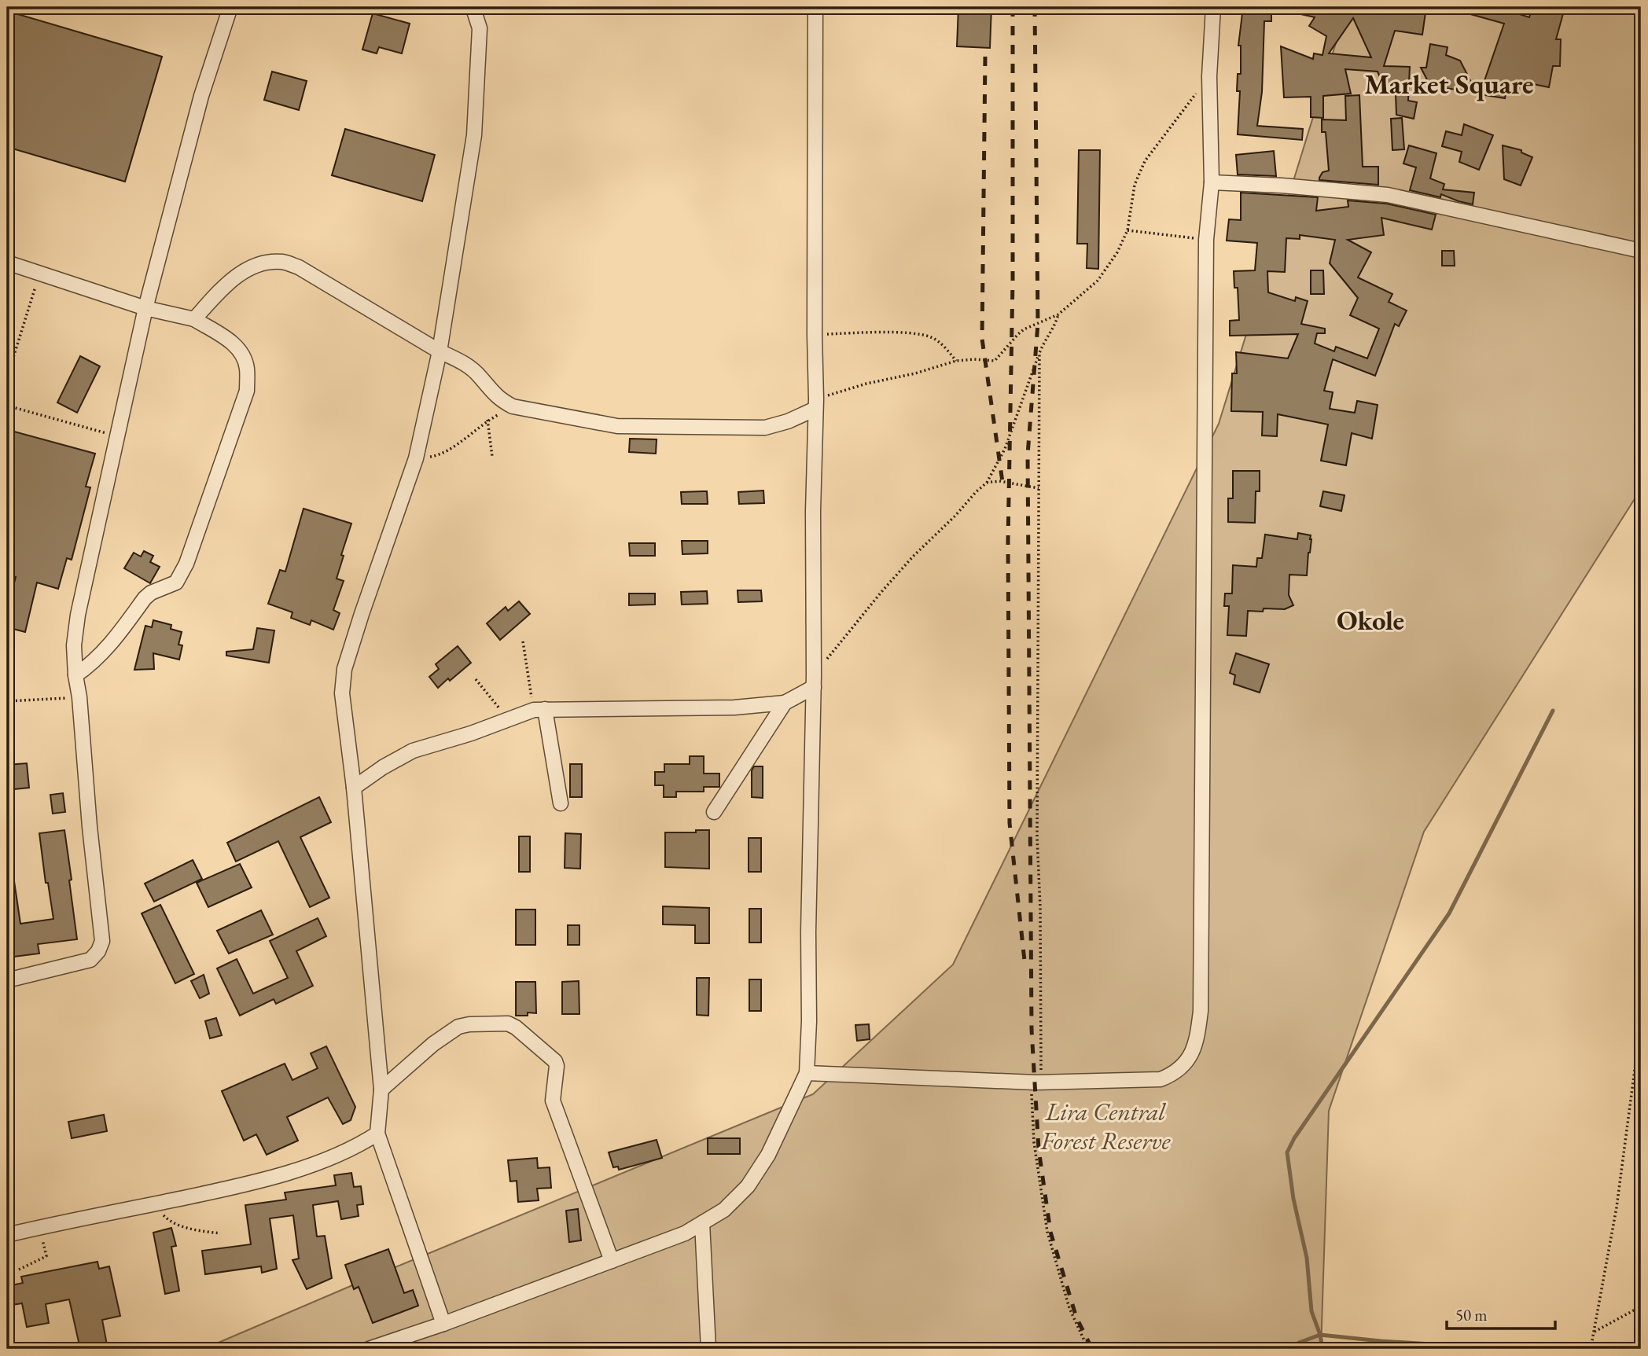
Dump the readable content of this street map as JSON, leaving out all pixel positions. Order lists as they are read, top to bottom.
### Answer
{
  "districts": ["Market Square", "Okole"],
  "parks": ["Lira Central Forest Reserve"],
  "scale_bar": "50 m"
}
